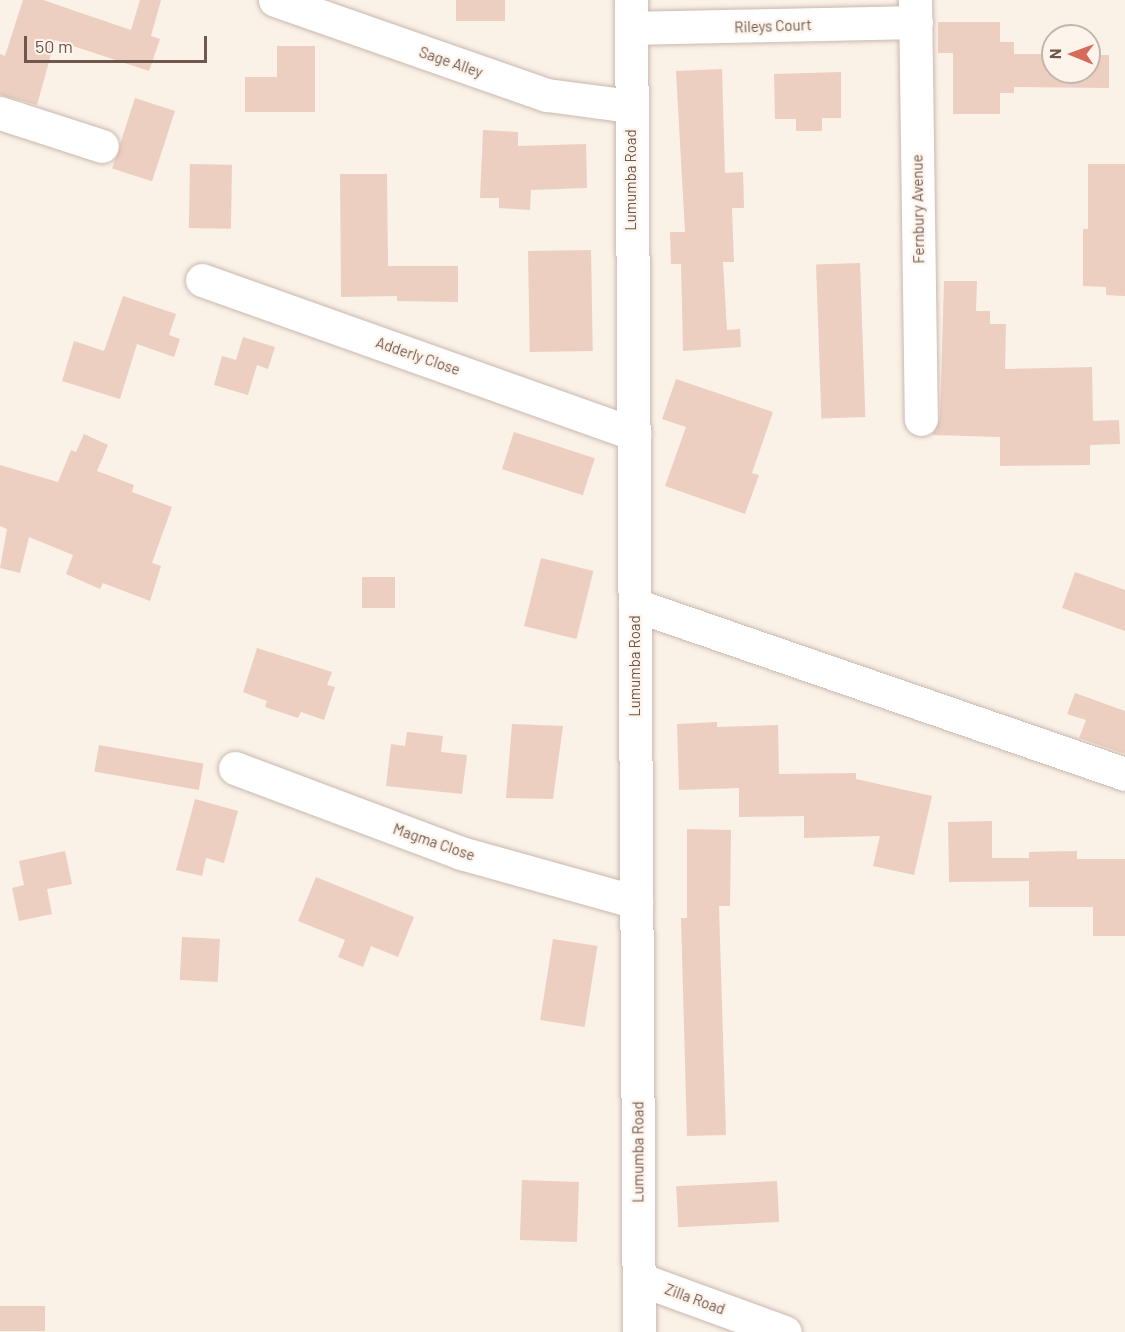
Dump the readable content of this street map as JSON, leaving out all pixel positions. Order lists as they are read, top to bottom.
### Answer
{
  "streets": {
    "street": [
      "Rileys Court",
      "Sage Alley",
      "Lumumba Road",
      "Fernbury Avenue",
      "Adderly Close",
      "Magma Close",
      "Zilla Road"
    ]
  },
  "crossings": [
    ["Rileys Court", "Lumumba Road"],
    ["Rileys Court", "Fernbury Avenue"],
    ["Sage Alley", "Lumumba Road"],
    ["Lumumba Road", "Adderly Close"],
    ["Lumumba Road", "Magma Close"],
    ["Lumumba Road", "Zilla Road"]
  ],
  "scale_bar": "50 m",
  "north": "left"
}
